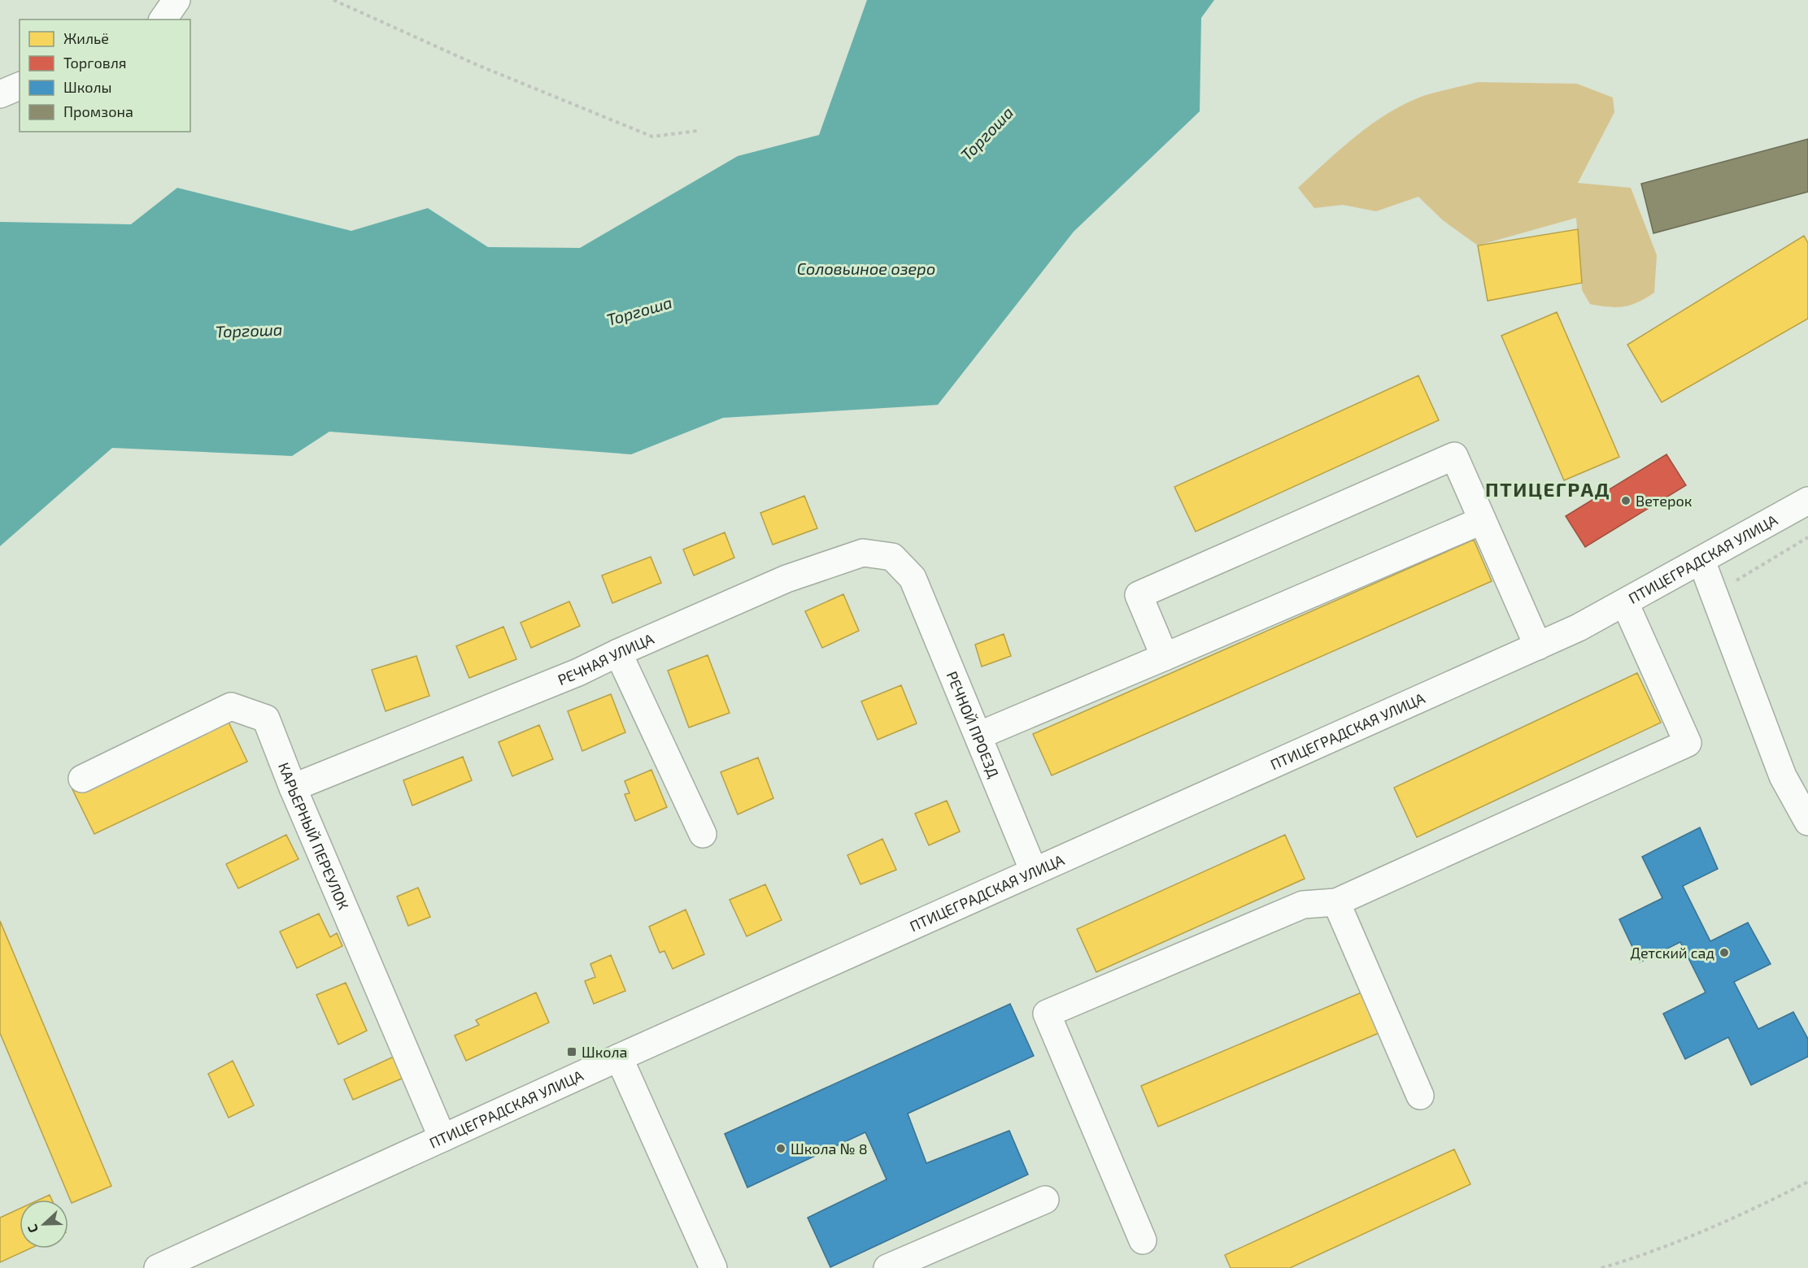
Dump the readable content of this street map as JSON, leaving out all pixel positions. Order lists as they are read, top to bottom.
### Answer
{
  "streets": {
    "street": [
      "ПТИЦЕГРАДСКАЯ УЛИЦА",
      "РЕЧНАЯ УЛИЦА",
      "РЕЧНОЙ ПРОЕЗД",
      "КАРЬЕРНЫЙ ПЕРЕУЛОК"
    ]
  },
  "crossings": [
    ["ПТИЦЕГРАДСКАЯ УЛИЦА", "РЕЧНОЙ ПРОЕЗД"],
    ["ПТИЦЕГРАДСКАЯ УЛИЦА", "КАРЬЕРНЫЙ ПЕРЕУЛОК"],
    ["РЕЧНАЯ УЛИЦА", "РЕЧНОЙ ПРОЕЗД"],
    ["РЕЧНАЯ УЛИЦА", "КАРЬЕРНЫЙ ПЕРЕУЛОК"]
  ],
  "districts": ["ПТИЦЕГРАД"],
  "water": ["Торгоша", "Соловьиное озеро"],
  "places": {
    "other": ["Ветерок", "Детский сад", "Школа № 8"],
    "transit": ["Школа"]
  },
  "legend": [
    "Жильё",
    "Торговля",
    "Школы",
    "Промзона"
  ],
  "north": "left"
}
